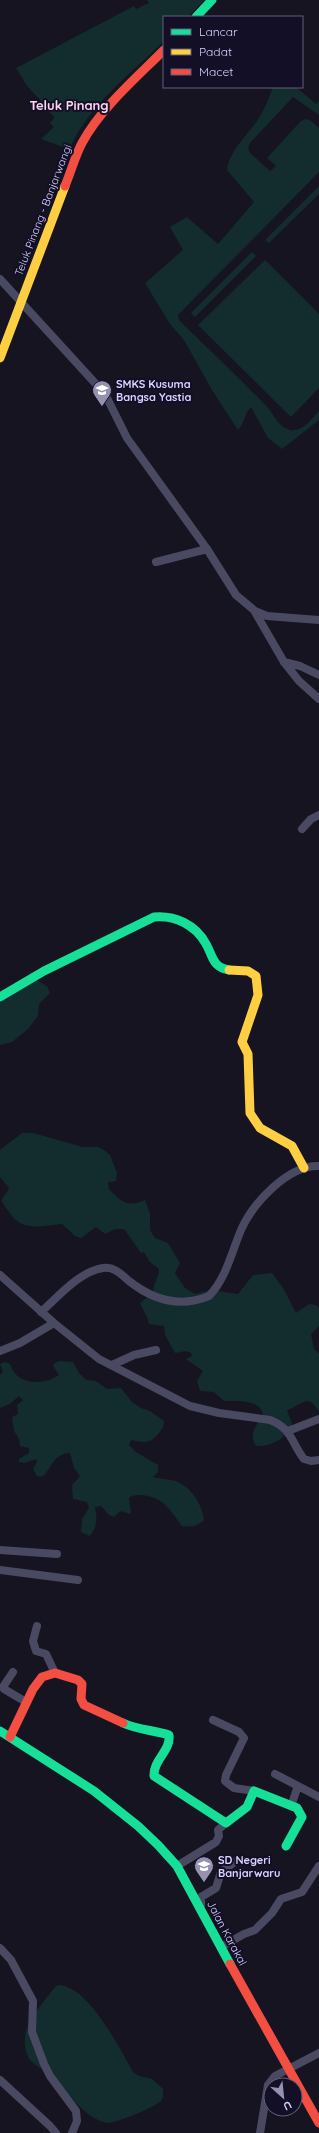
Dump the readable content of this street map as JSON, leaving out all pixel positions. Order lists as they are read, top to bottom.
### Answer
{
  "streets": {
    "street": ["Teluk Pinang - Banjarwangi", "Jalan Karakal"]
  },
  "districts": ["Teluk Pinang"],
  "places": {
    "school or university": ["SMKS Kusuma Bangsa Yastia", "SD Negeri Banjarwaru"]
  },
  "legend": ["Lancar", "Padat", "Macet"],
  "north": "bottom right"
}
